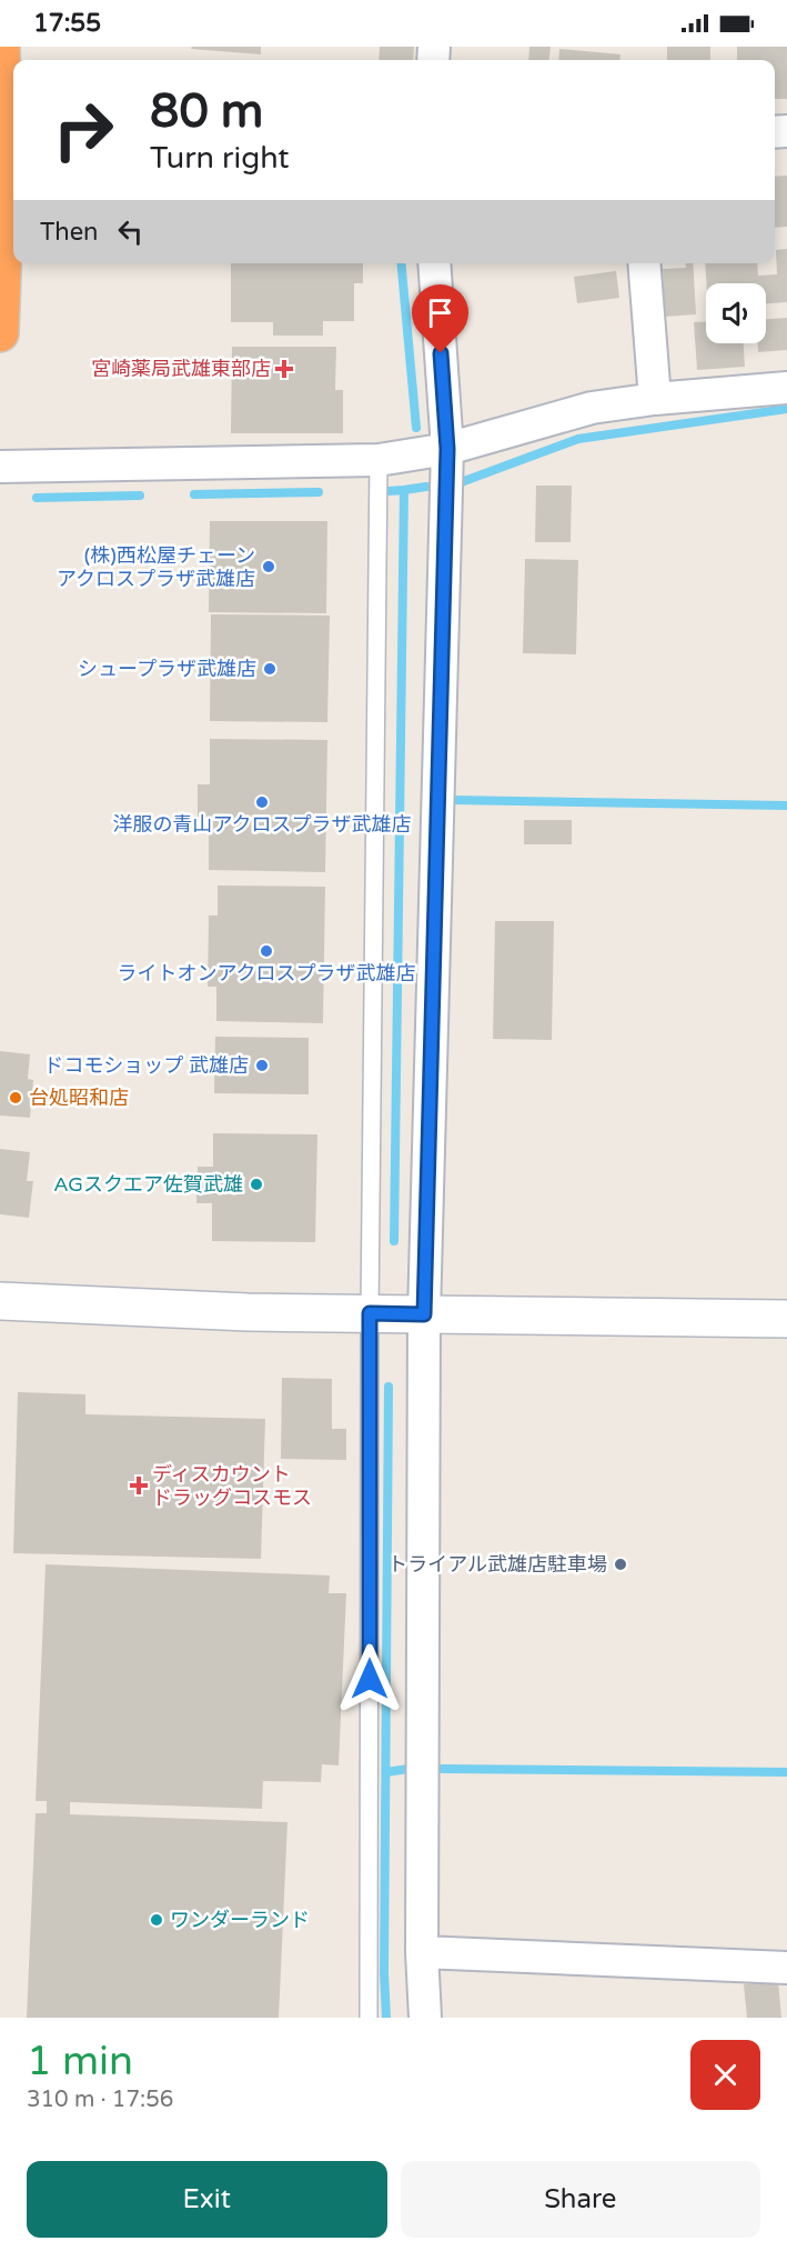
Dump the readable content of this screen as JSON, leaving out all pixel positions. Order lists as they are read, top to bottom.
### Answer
{
  "places": {
    "health": ["宮崎薬局武雄東部店", "ディスカウント ドラッグコスモス"],
    "other": [
      "(株)西松屋チェーン アクロスプラザ武雄店",
      "シュープラザ武雄店",
      "洋服の青山アクロスプラザ武雄店",
      "ライトオンアクロスプラザ武雄店",
      "ドコモショップ 武雄店",
      "台処昭和店",
      "AGスクエア佐賀武雄",
      "トライアル武雄店駐車場",
      "ワンダーランド"
    ]
  },
  "page": {
    "status": "17:55",
    "turn": ["80 m", "Turn right"],
    "then": "Then",
    "heading": ["1 min", "310 m · 17:56"],
    "buttons": ["Exit", "Share"]
  }
}
